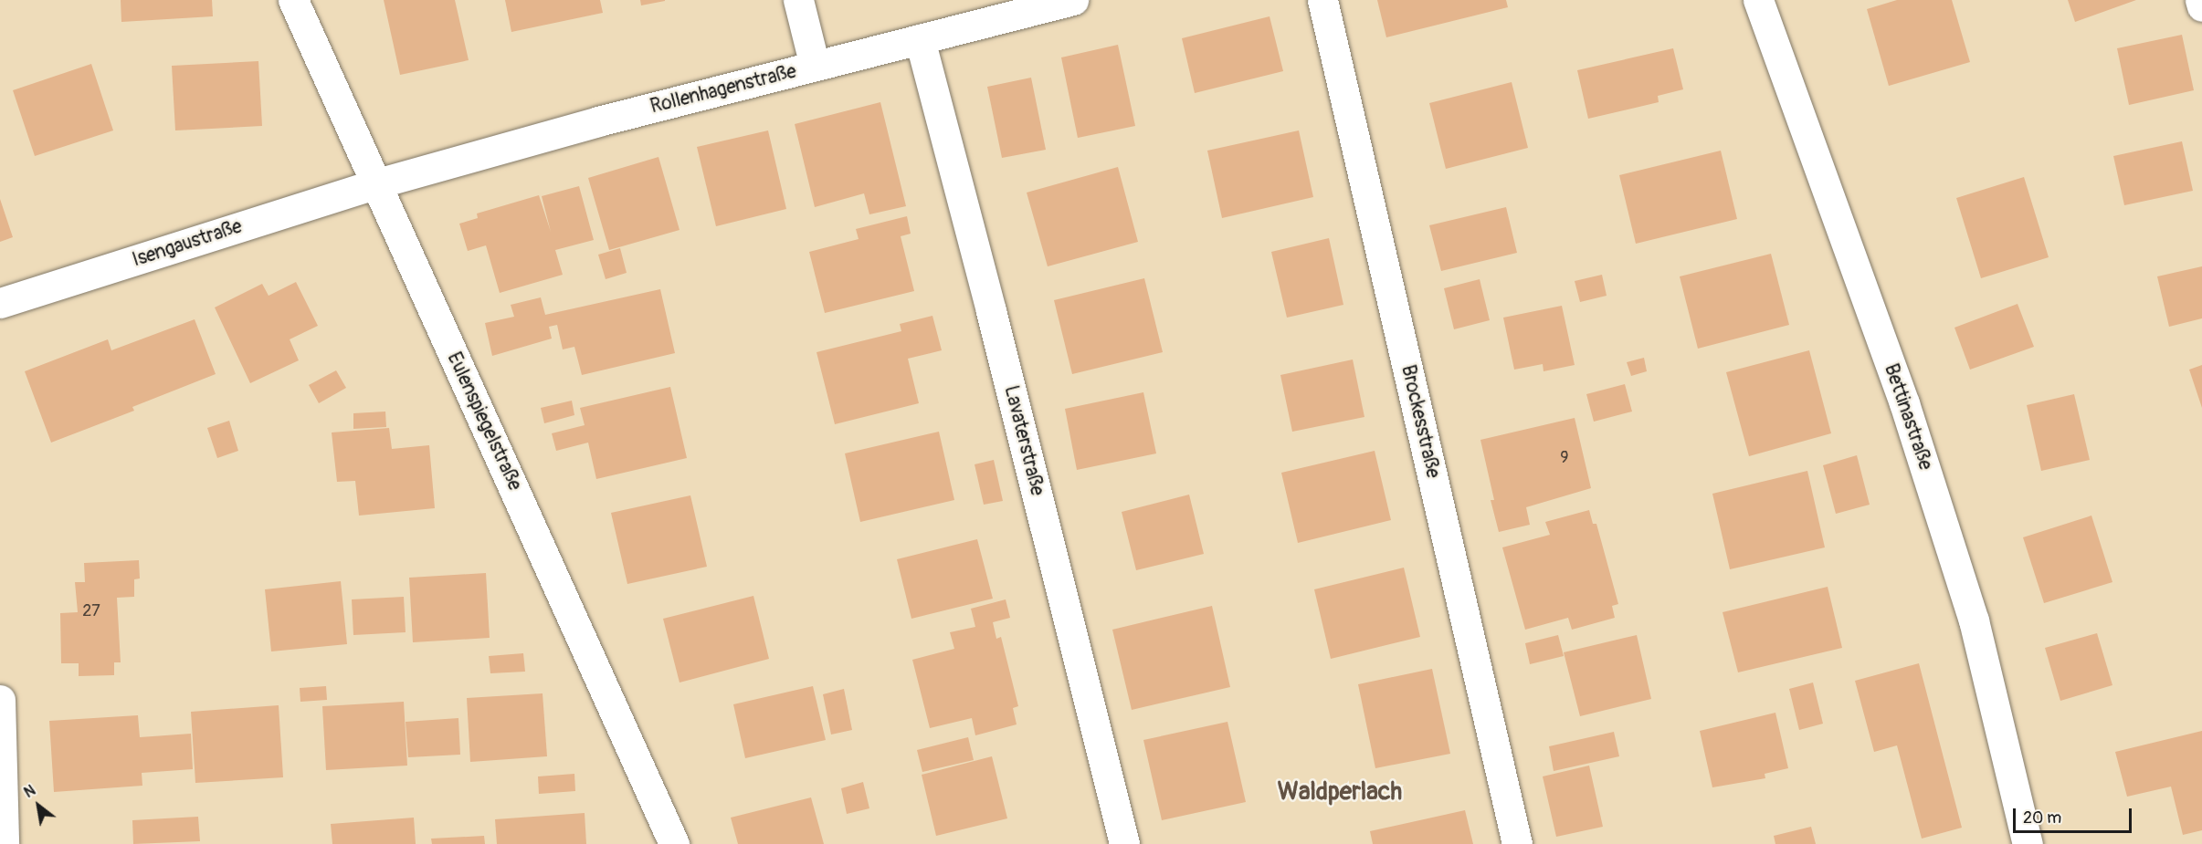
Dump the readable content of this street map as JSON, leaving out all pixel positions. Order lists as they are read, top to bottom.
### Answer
{
  "streets": {
    "street": [
      "Rollenhagenstraße",
      "Isengaustraße",
      "Bettinastraße",
      "Eulenspiegelstraße",
      "Brockesstraße",
      "Lavaterstraße"
    ]
  },
  "crossings": [
    ["Rollenhagenstraße", "Isengaustraße"],
    ["Rollenhagenstraße", "Eulenspiegelstraße"],
    ["Rollenhagenstraße", "Lavaterstraße"],
    ["Isengaustraße", "Eulenspiegelstraße"]
  ],
  "districts": ["Waldperlach"],
  "house_numbers": ["9", "27"],
  "scale_bar": "20 m",
  "north": "top left"
}
